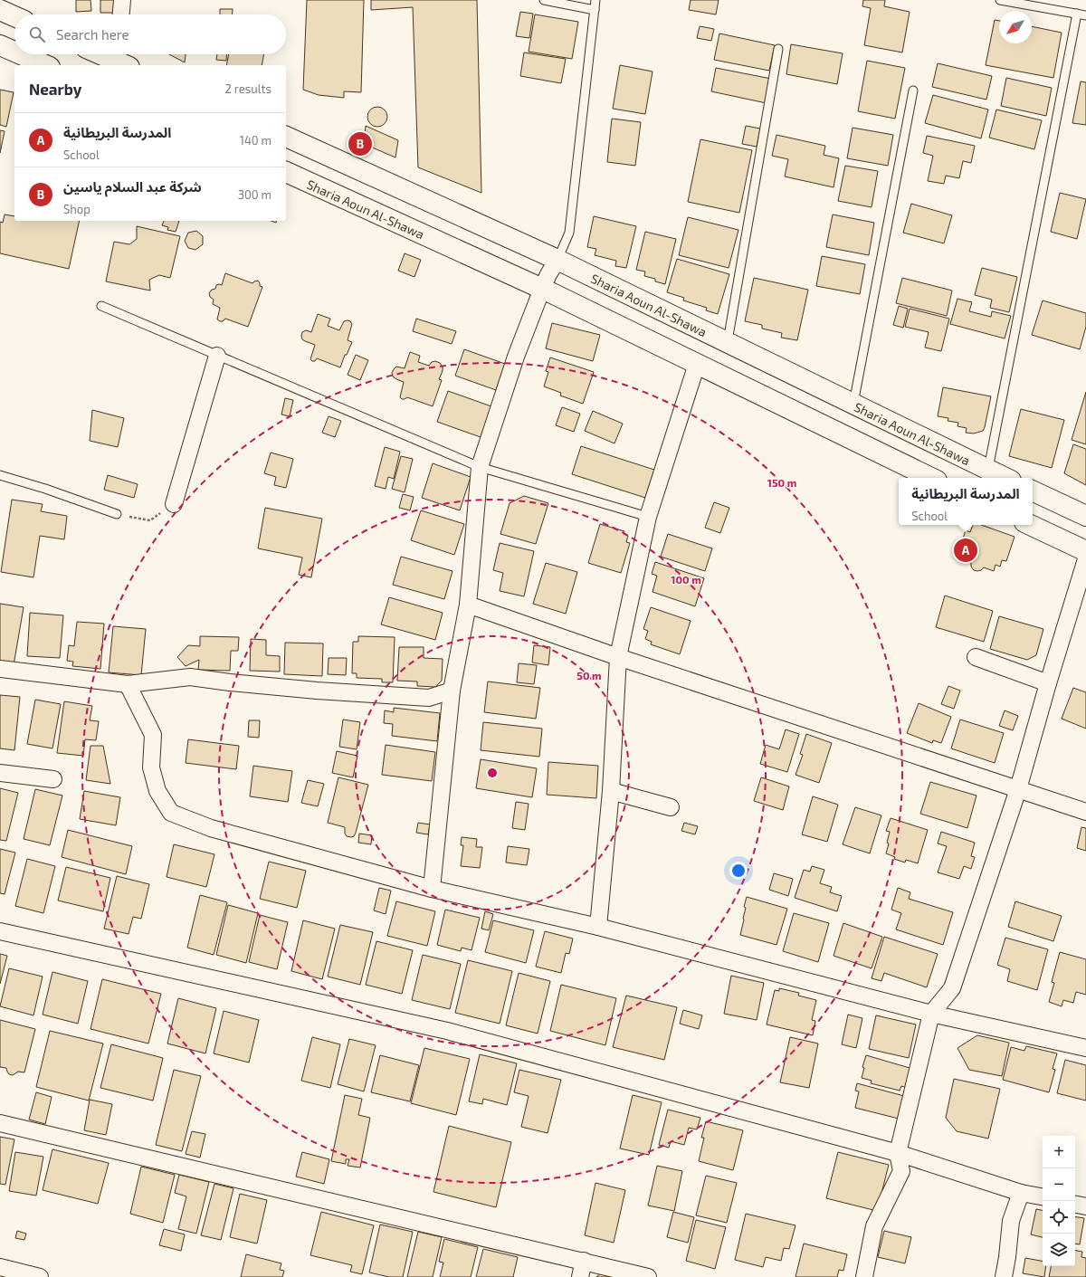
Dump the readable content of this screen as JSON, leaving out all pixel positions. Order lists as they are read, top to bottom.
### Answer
{
  "streets": {
    "main road": ["Sharia Aoun Al-Shawa"]
  },
  "north": "bottom left",
  "page": {
    "search": "Search here",
    "heading": ["Nearby", "2 results"],
    "list": [
      {
        "mark": "A",
        "name": "المدرسة البريطانية",
        "note": "School",
        "value": "140 m"
      },
      {
        "mark": "B",
        "name": "شركة عبد السلام ياسين",
        "note": "Shop",
        "value": "300 m"
      }
    ],
    "pins": ["B", "A"],
    "popup": ["المدرسة البريطانية", "School"],
    "map_buttons": ["+", "−"]
  },
  "rings": ["150 m", "100 m", "50 m"]
}
